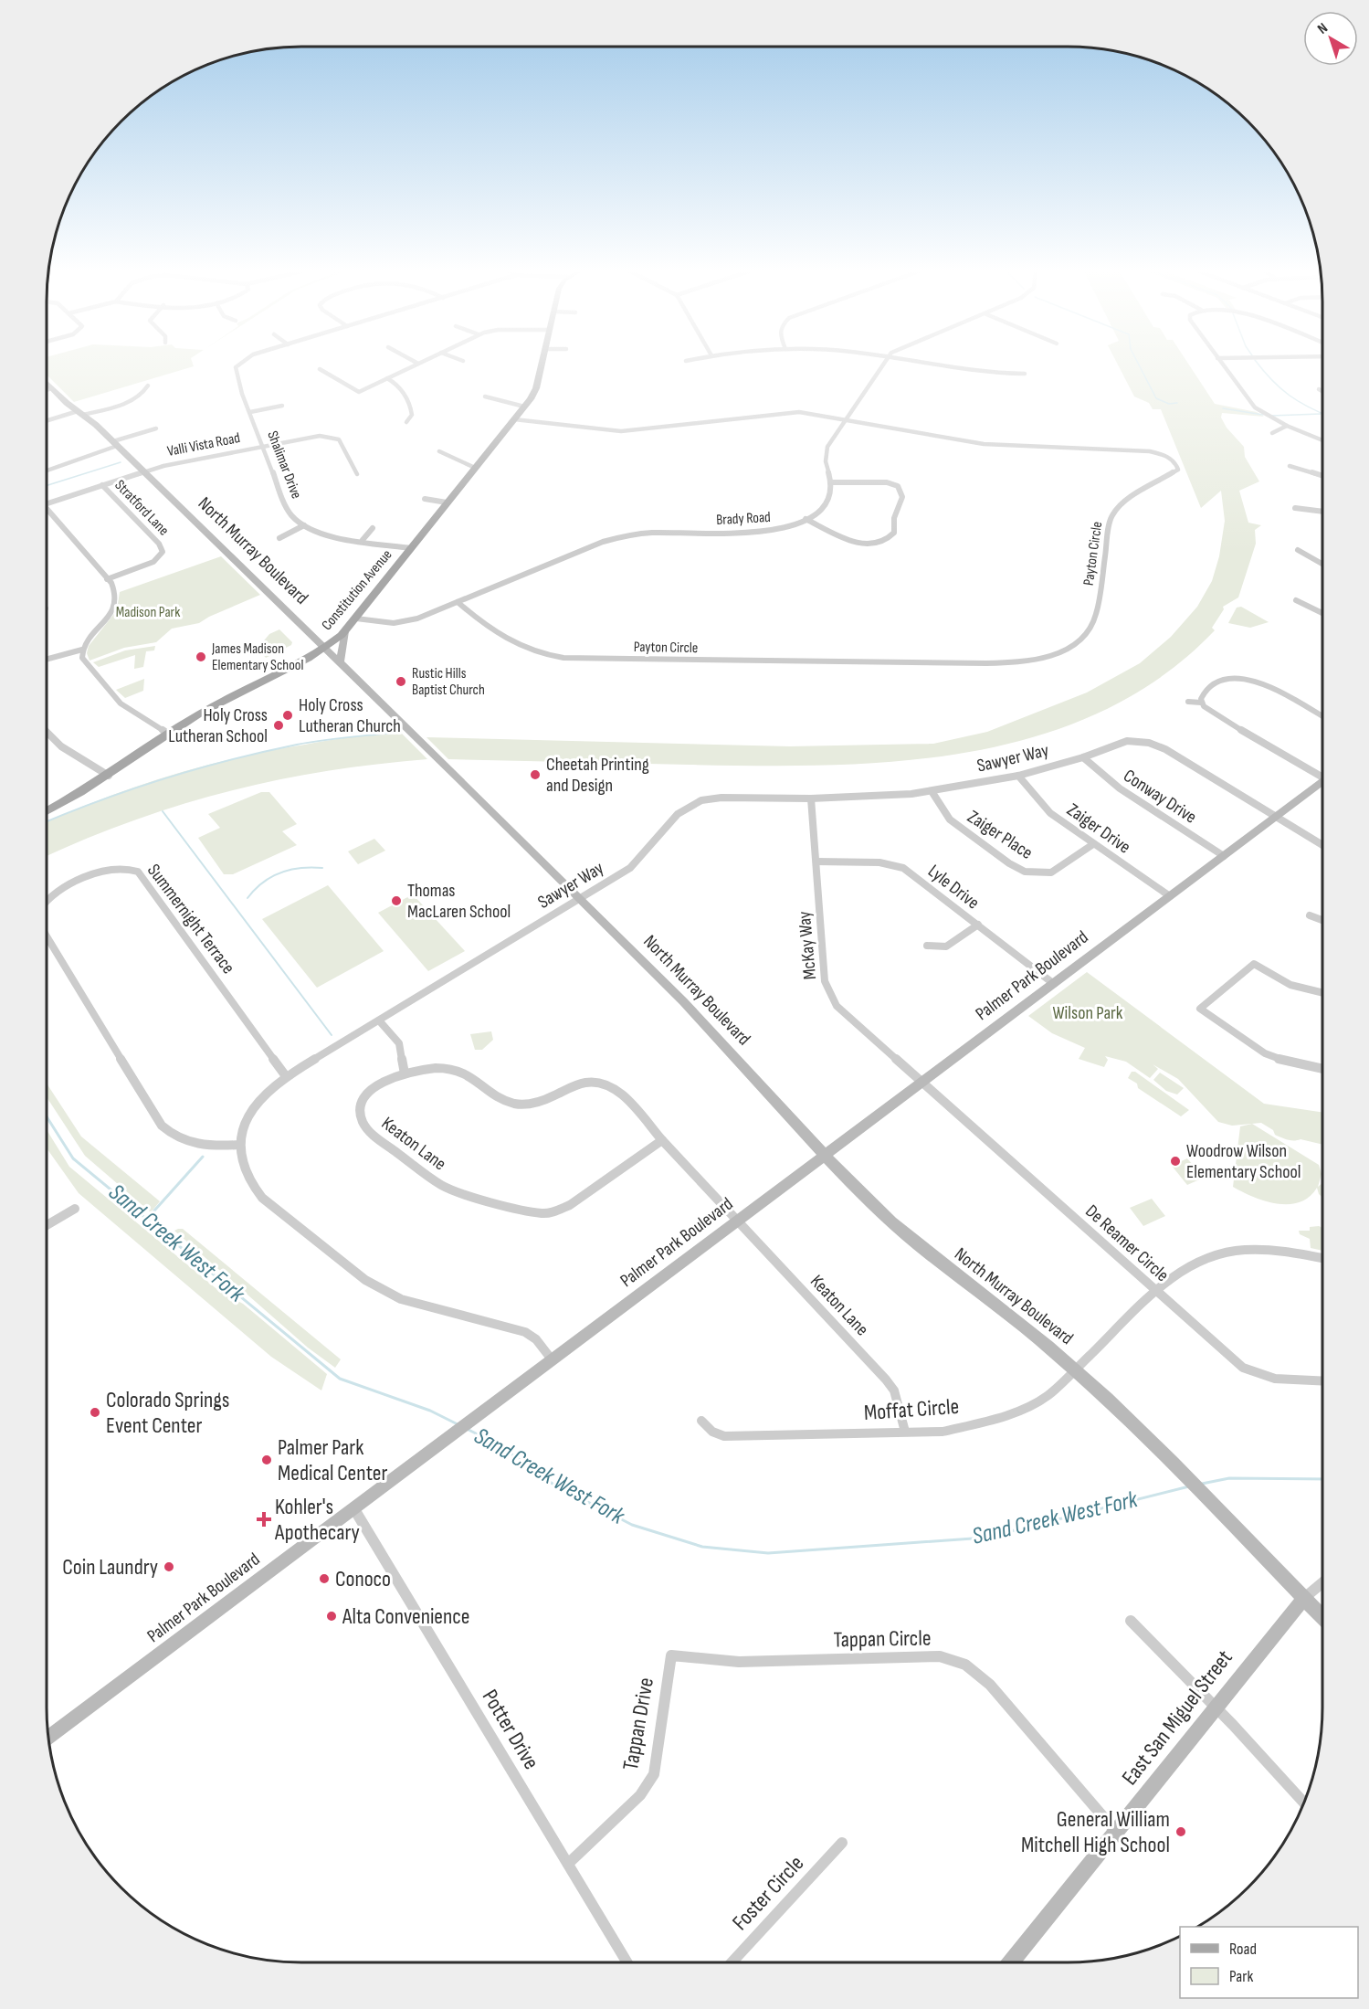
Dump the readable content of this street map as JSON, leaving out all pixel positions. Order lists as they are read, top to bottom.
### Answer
{
  "streets": {
    "main road": [
      "North Murray Boulevard",
      "Constitution Avenue",
      "Palmer Park Boulevard",
      "East San Miguel Street"
    ],
    "street": [
      "Valli Vista Road",
      "Shalimar Drive",
      "Stratford Lane",
      "Brady Road",
      "Payton Circle",
      "Sawyer Way",
      "Conway Drive",
      "Zaiger Drive",
      "Zaiger Place",
      "Lyle Drive",
      "Summernight Terrace",
      "McKay Way",
      "Keaton Lane",
      "De Reamer Circle",
      "Moffat Circle",
      "Tappan Circle",
      "Tappan Drive",
      "Potter Drive",
      "Foster Circle"
    ]
  },
  "crossings": [
    ["Valli Vista Road", "Shalimar Drive"],
    ["Valli Vista Road", "Stratford Lane"],
    ["Valli Vista Road", "North Murray Boulevard"],
    ["Shalimar Drive", "Constitution Avenue"],
    ["Brady Road", "Payton Circle"],
    ["Brady Road", "Constitution Avenue"],
    ["North Murray Boulevard", "Constitution Avenue"],
    ["North Murray Boulevard", "Sawyer Way"],
    ["North Murray Boulevard", "Palmer Park Boulevard"],
    ["North Murray Boulevard", "Moffat Circle"],
    ["North Murray Boulevard", "East San Miguel Street"],
    ["Payton Circle", "Constitution Avenue"],
    ["Sawyer Way", "Conway Drive"],
    ["Sawyer Way", "Zaiger Drive"],
    ["Sawyer Way", "Zaiger Place"],
    ["Sawyer Way", "Summernight Terrace"],
    ["Sawyer Way", "McKay Way"],
    ["Sawyer Way", "Palmer Park Boulevard"],
    ["Conway Drive", "Palmer Park Boulevard"],
    ["Zaiger Drive", "Zaiger Place"],
    ["Zaiger Drive", "Palmer Park Boulevard"],
    ["Lyle Drive", "McKay Way"],
    ["Lyle Drive", "Palmer Park Boulevard"],
    ["McKay Way", "Palmer Park Boulevard"],
    ["McKay Way", "De Reamer Circle"],
    ["Palmer Park Boulevard", "Keaton Lane"],
    ["Palmer Park Boulevard", "De Reamer Circle"],
    ["Palmer Park Boulevard", "Potter Drive"],
    ["Keaton Lane", "Moffat Circle"],
    ["De Reamer Circle", "Moffat Circle"],
    ["Tappan Circle", "East San Miguel Street"],
    ["Tappan Circle", "Tappan Drive"],
    ["Tappan Drive", "Potter Drive"]
  ],
  "water": ["Sand Creek West Fork"],
  "parks": ["Madison Park", "Wilson Park"],
  "places": {
    "other": [
      "James Madison Elementary School",
      "Rustic Hills Baptist Church",
      "Holy Cross Lutheran Church",
      "Holy Cross Lutheran School",
      "Cheetah Printing and Design",
      "Thomas MacLaren School",
      "Woodrow Wilson Elementary School",
      "Colorado Springs Event Center",
      "Palmer Park Medical Center",
      "Coin Laundry",
      "Conoco",
      "Alta Convenience",
      "General William Mitchell High School"
    ],
    "health": ["Kohler's Apothecary"]
  },
  "legend": ["Road", "Park"],
  "north": "top left"
}
